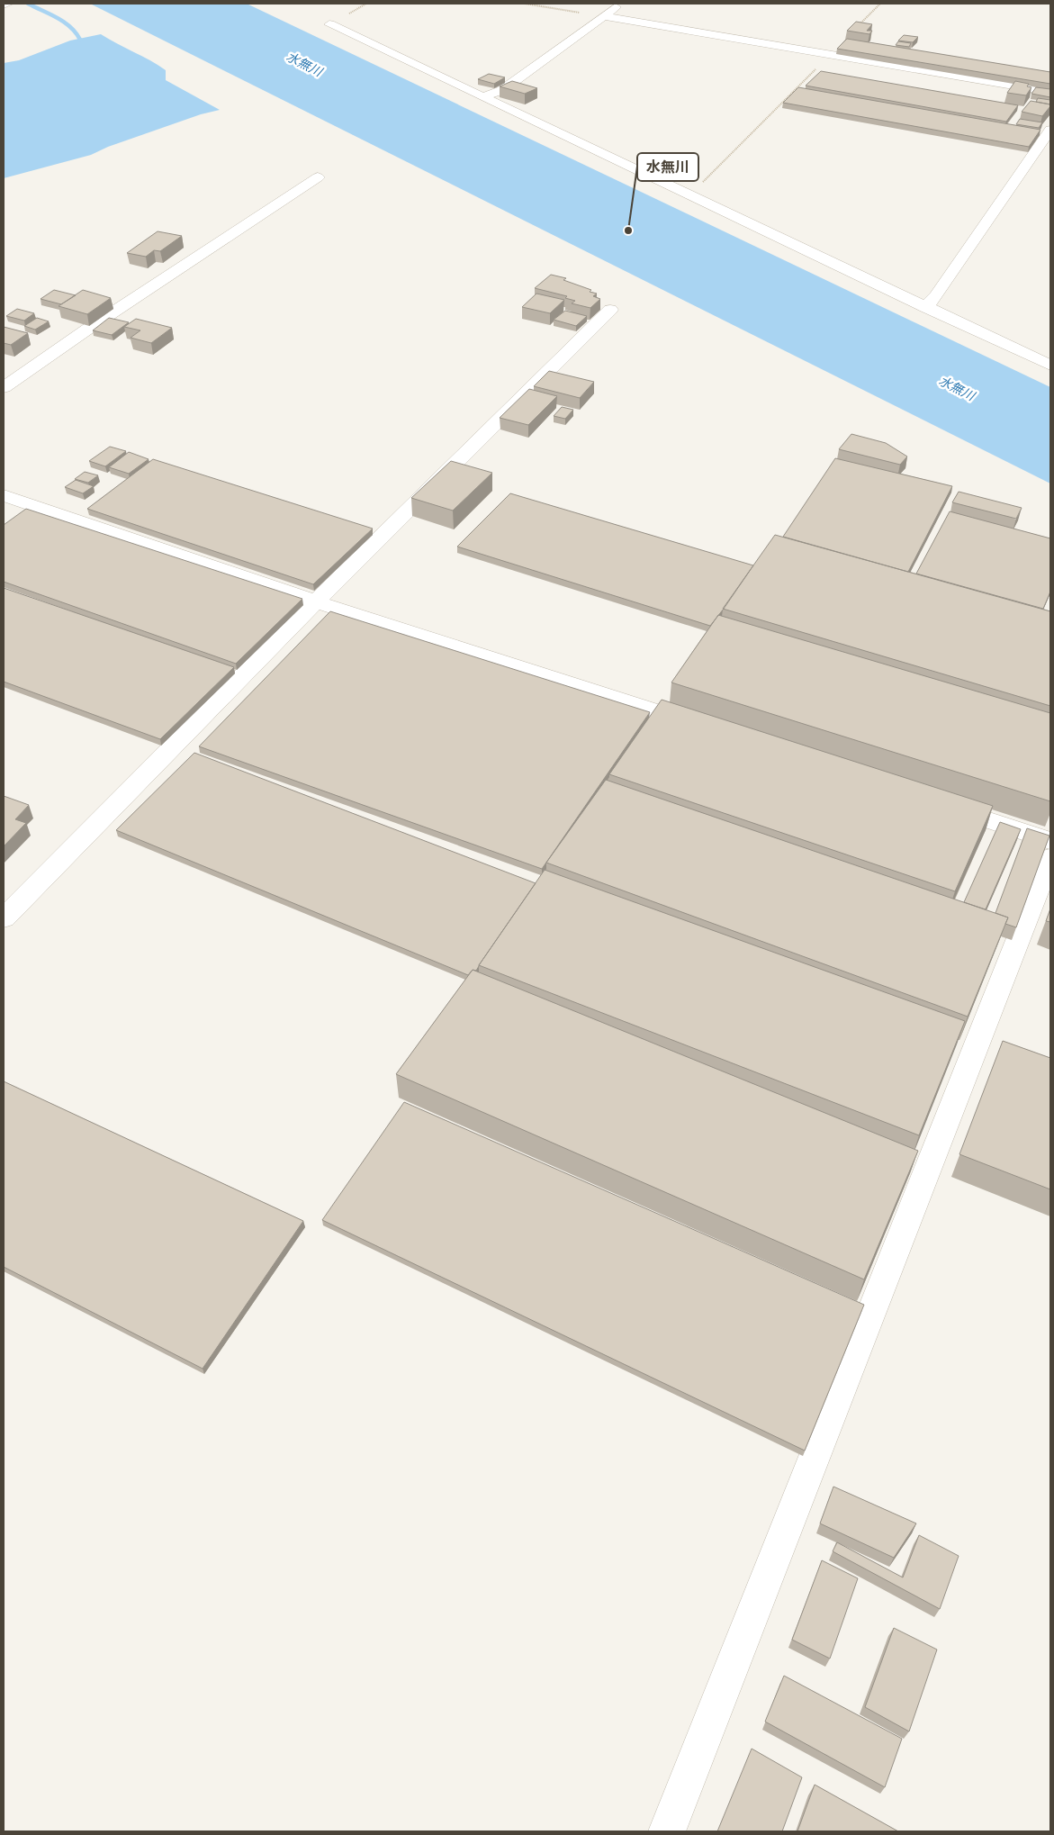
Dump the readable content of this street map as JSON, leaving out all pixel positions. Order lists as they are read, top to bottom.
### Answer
{
  "water": ["水無川"],
  "places": ["水無川"]
}
